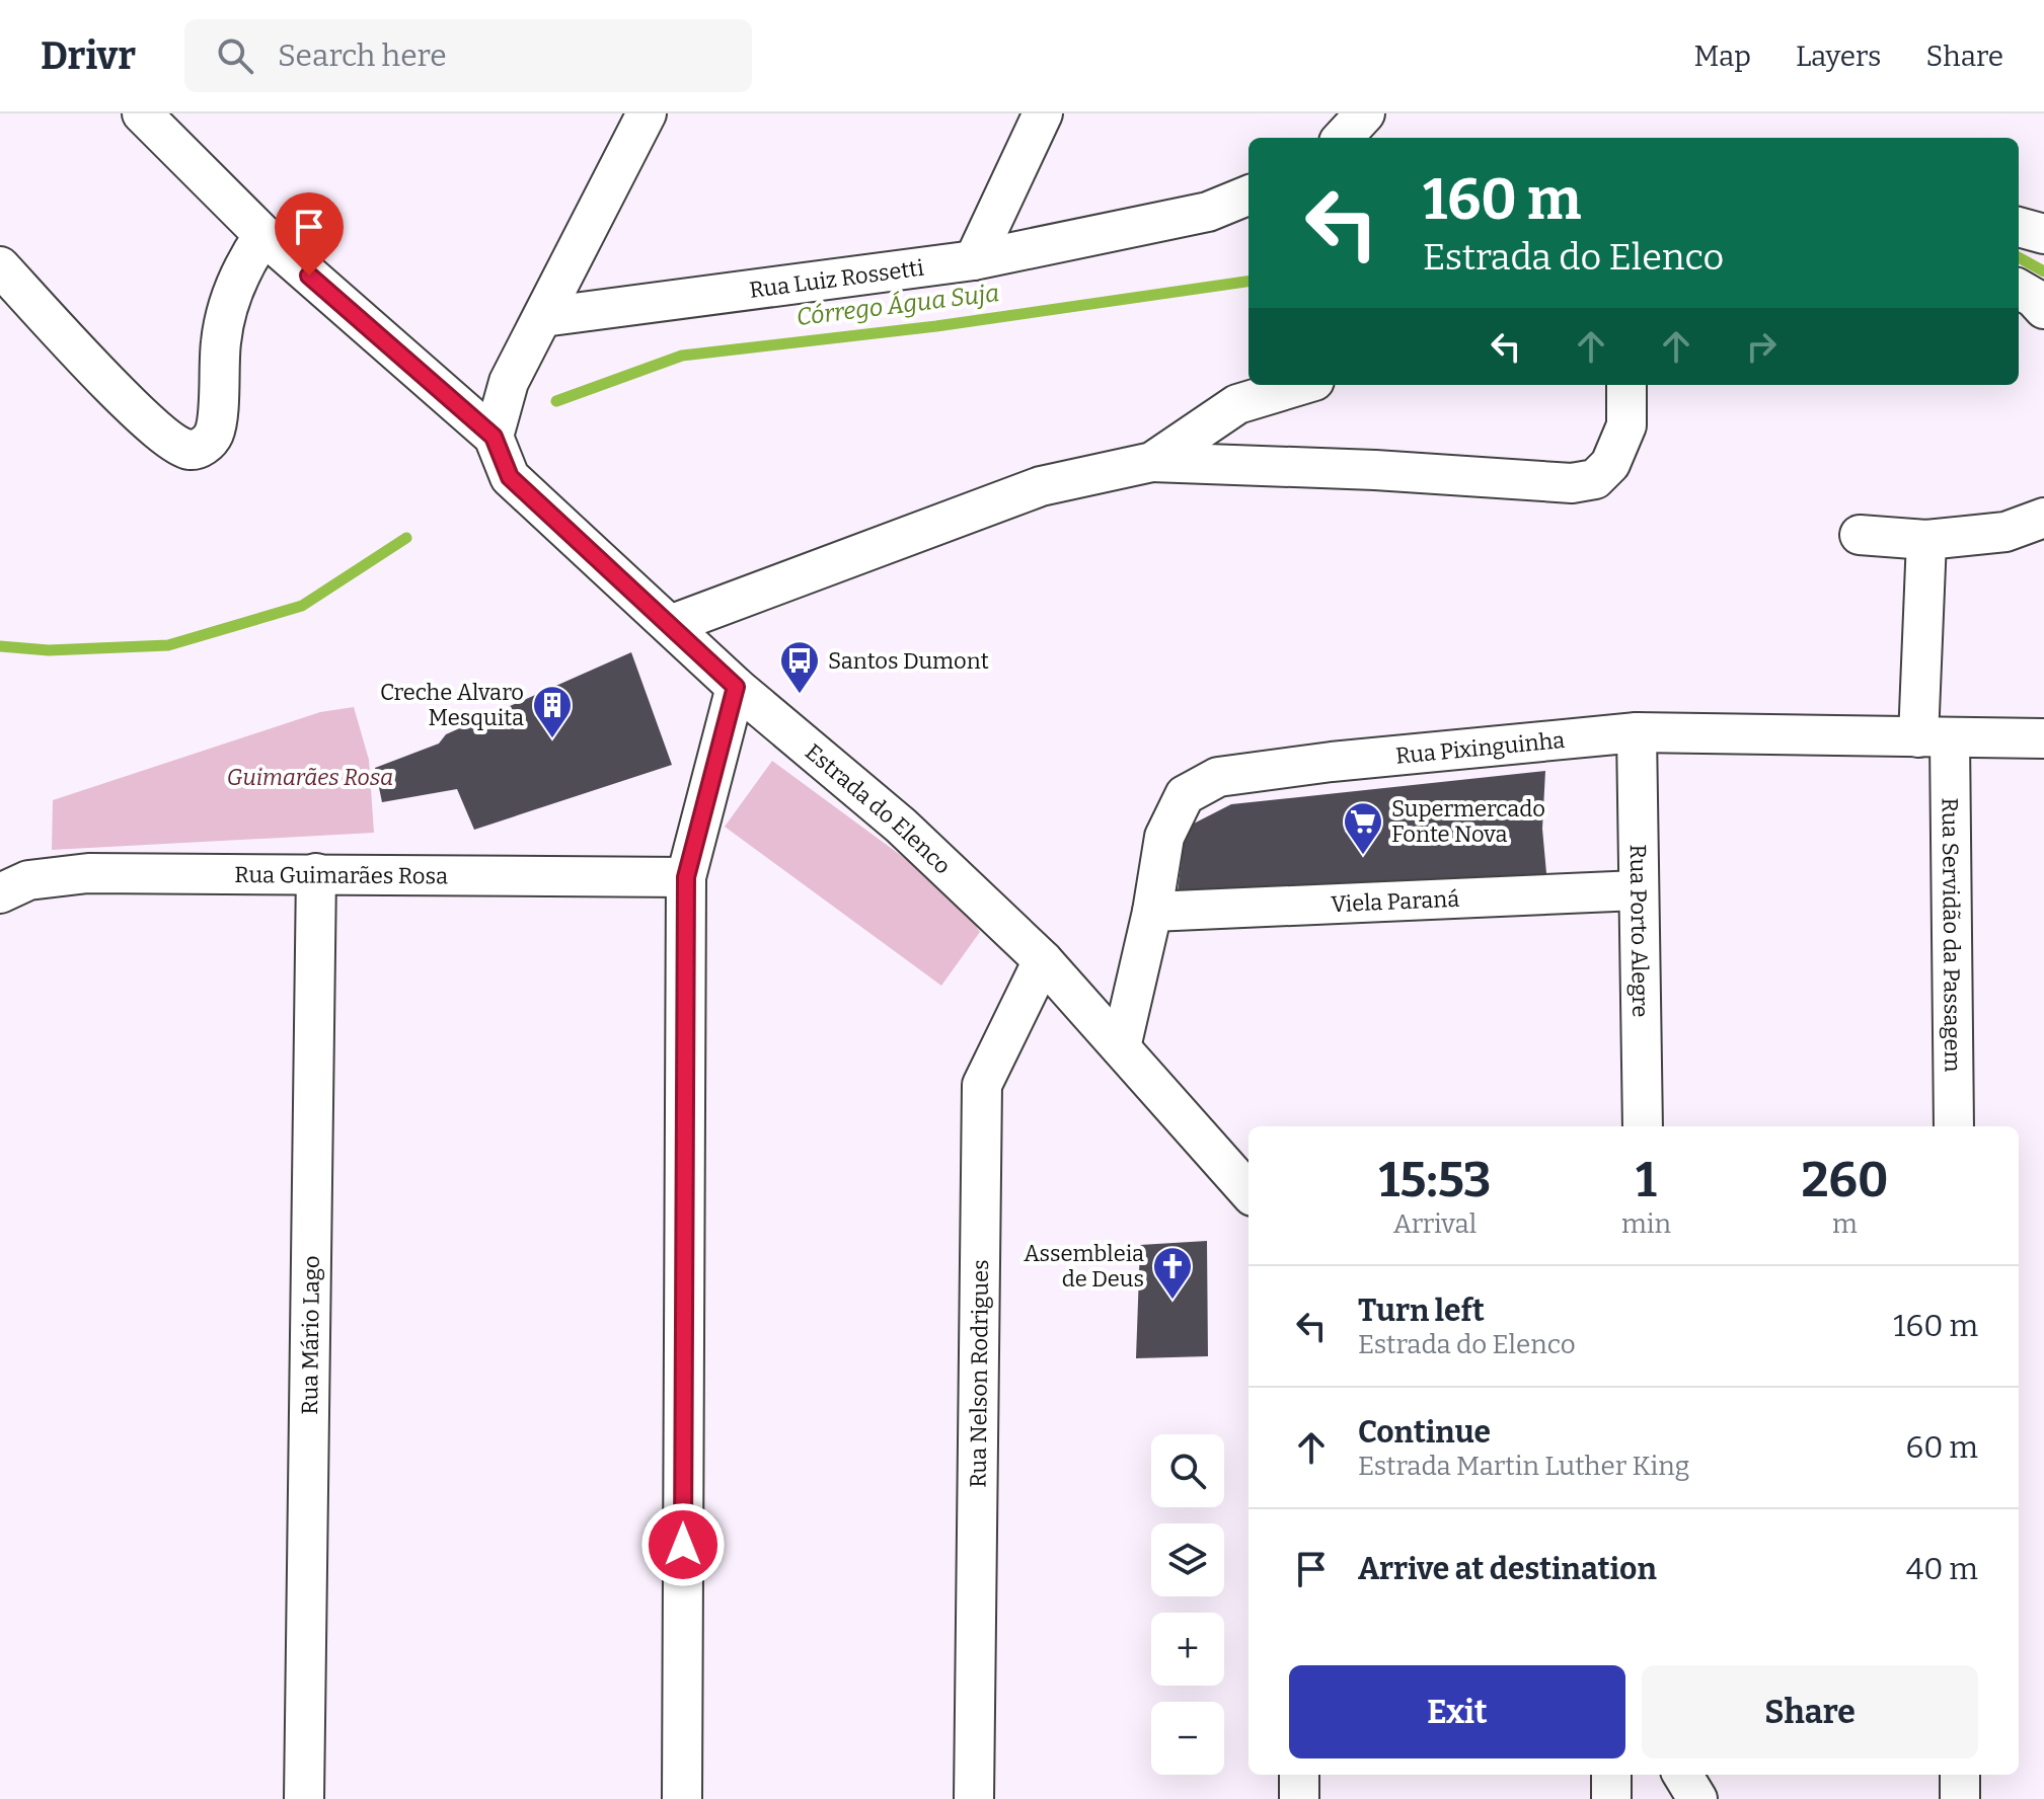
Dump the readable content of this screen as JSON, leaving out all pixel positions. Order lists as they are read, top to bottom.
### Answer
{
  "streets": {
    "street": [
      "Rua Luiz Rossetti",
      "Rua Pixinguinha",
      "Estrada do Elenco",
      "Rua Guimarães Rosa",
      "Viela Paraná",
      "Rua Porto Alegre",
      "Rua Servidão da Passagem",
      "Rua Mário Lago",
      "Rua Nelson Rodrigues"
    ]
  },
  "crossings": [
    ["Rua Pixinguinha", "Estrada do Elenco"],
    ["Rua Pixinguinha", "Viela Paraná"],
    ["Rua Pixinguinha", "Rua Porto Alegre"],
    ["Rua Pixinguinha", "Rua Servidão da Passagem"],
    ["Estrada do Elenco", "Rua Nelson Rodrigues"],
    ["Rua Guimarães Rosa", "Rua Mário Lago"],
    ["Viela Paraná", "Rua Porto Alegre"]
  ],
  "water": ["Córrego Água Suja"],
  "parks": ["Guimarães Rosa"],
  "places": {
    "bus stop": ["Santos Dumont"],
    "building": ["Creche Alvaro Mesquita"],
    "supermarket": ["Supermercado Fonte Nova"],
    "church": ["Assembleia de Deus"]
  },
  "page": {
    "header": "Drivr",
    "search": "Search here",
    "nav": ["Map", "Layers", "Share"],
    "turn": ["160 m", "Estrada do Elenco"],
    "eta": [
      "15:53",
      "Arrival",
      "1",
      "min",
      "260",
      "m"
    ],
    "list": [
      {
        "name": "Turn left",
        "note": "Estrada do Elenco",
        "value": "160 m"
      },
      {
        "name": "Continue",
        "note": "Estrada Martin Luther King",
        "value": "60 m"
      },
      {
        "name": "Arrive at destination",
        "value": "40 m"
      }
    ],
    "map_buttons": ["+", "−"],
    "buttons": ["Exit", "Share"]
  }
}
